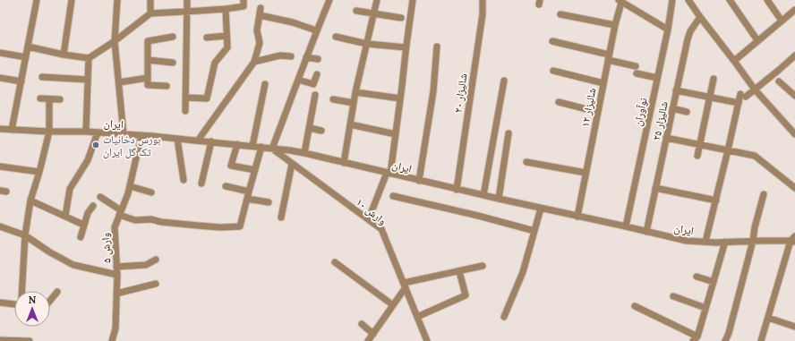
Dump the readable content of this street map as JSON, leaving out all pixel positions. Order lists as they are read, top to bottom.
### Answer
{
  "streets": {
    "street": [
      "شالیزار ۲۰",
      "شالیزار ۱۲",
      "نوآوران",
      "شالیزار ۲۵",
      "ایران",
      "وارش ۱۰",
      "وارش ۵"
    ]
  },
  "crossings": [
    ["شالیزار ۲۰", "ایران"],
    ["شالیزار ۱۲", "ایران"],
    ["نوآوران", "ایران"],
    ["شالیزار ۲۵", "ایران"],
    ["ایران", "وارش ۱۰"],
    ["ایران", "وارش ۵"]
  ],
  "places": ["بورس دخانیات تک گل ایران"],
  "north": "top"
}
